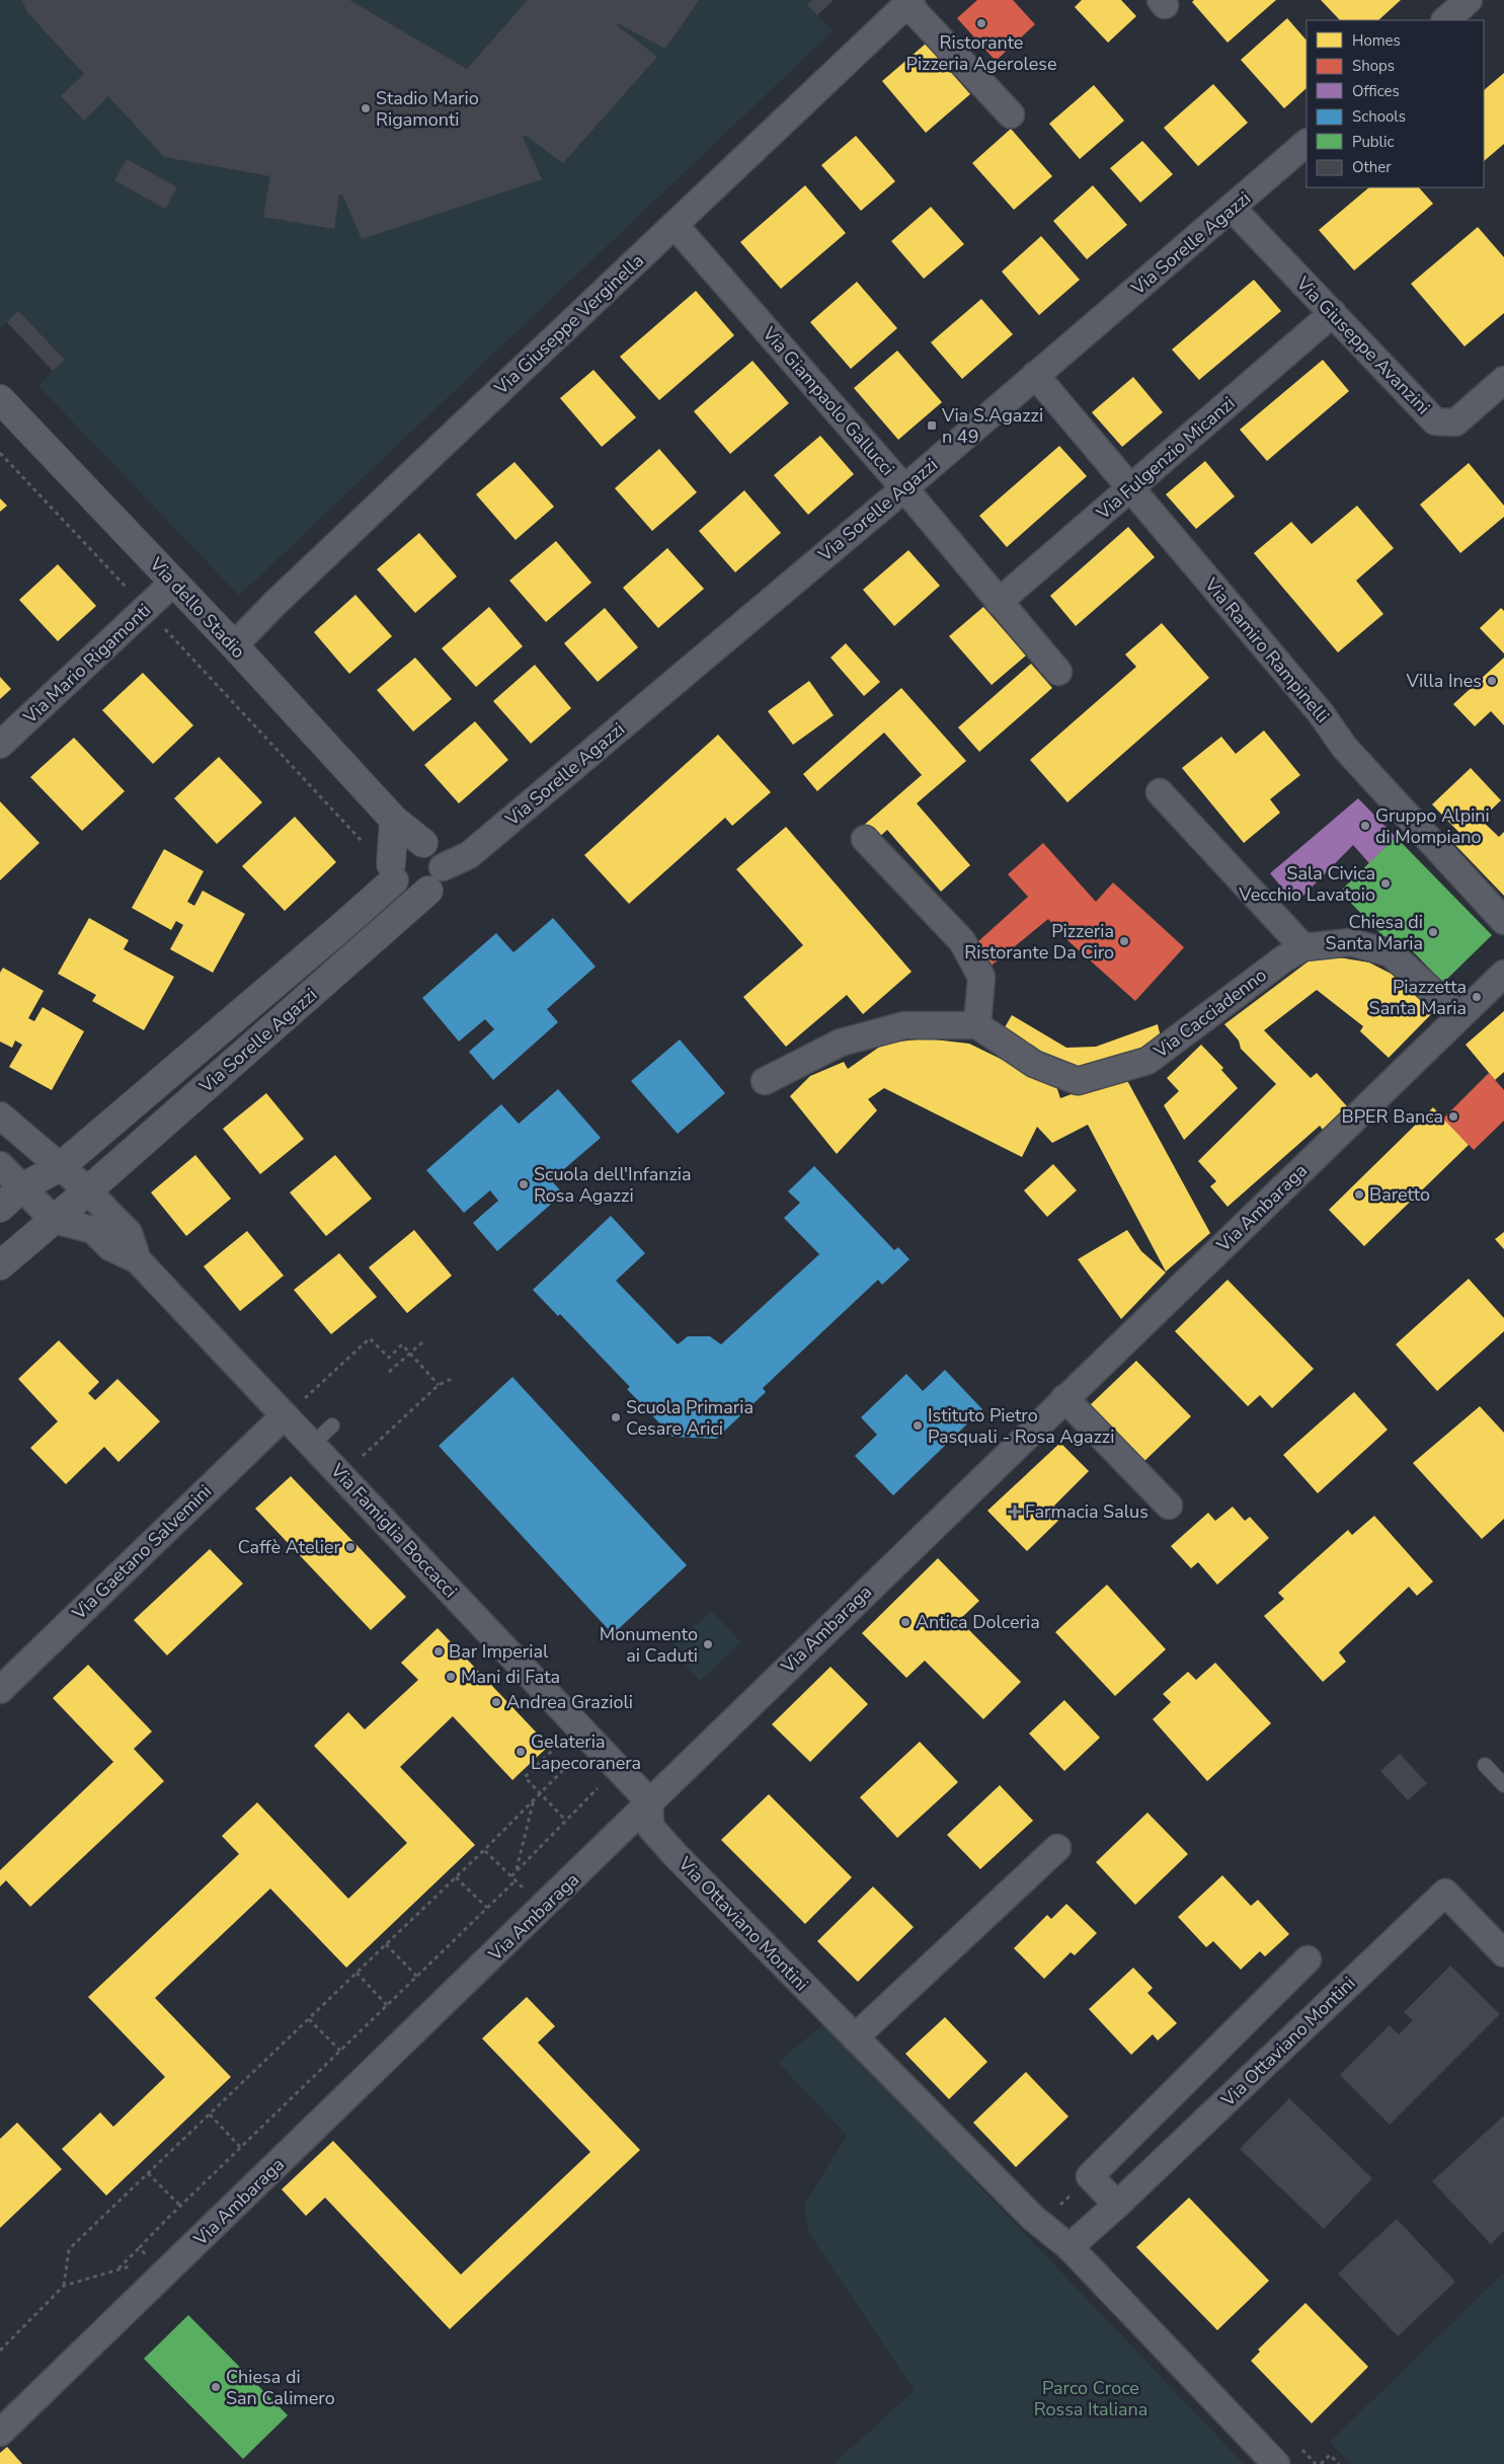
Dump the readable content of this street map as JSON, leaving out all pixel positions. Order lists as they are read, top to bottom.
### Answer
{
  "streets": {
    "street": [
      "Via Sorelle Agazzi",
      "Via Giuseppe Verginella",
      "Via Giuseppe Avanzini",
      "Via Giampaolo Gallucci",
      "Via Fulgenzio Micanzi",
      "Via dello Stadio",
      "Via Ramiro Rampinelli",
      "Via Mario Rigamonti",
      "Via Cacciadenno",
      "Via Ambaraga",
      "Via Famiglia Boccacci",
      "Via Gaetano Salvemini",
      "Via Ottaviano Montini"
    ]
  },
  "crossings": [
    ["Via Sorelle Agazzi", "Via Giuseppe Avanzini"],
    ["Via Sorelle Agazzi", "Via Giampaolo Gallucci"],
    ["Via Sorelle Agazzi", "Via dello Stadio"],
    ["Via Sorelle Agazzi", "Via Ramiro Rampinelli"],
    ["Via Sorelle Agazzi", "Via Famiglia Boccacci"],
    ["Via Giuseppe Verginella", "Via Giampaolo Gallucci"],
    ["Via Giuseppe Verginella", "Via dello Stadio"],
    ["Via Giuseppe Avanzini", "Via Fulgenzio Micanzi"],
    ["Via Giampaolo Gallucci", "Via Fulgenzio Micanzi"],
    ["Via Fulgenzio Micanzi", "Via Ramiro Rampinelli"],
    ["Via dello Stadio", "Via Mario Rigamonti"],
    ["Via Cacciadenno", "Via Ambaraga"],
    ["Via Ambaraga", "Via Famiglia Boccacci"],
    ["Via Ambaraga", "Via Ottaviano Montini"],
    ["Via Famiglia Boccacci", "Via Gaetano Salvemini"],
    ["Via Famiglia Boccacci", "Via Ottaviano Montini"]
  ],
  "parks": ["Parco Croce Rossa Italiana"],
  "places": {
    "other": [
      "Ristorante Pizzeria Agerolese",
      "Stadio Mario Rigamonti",
      "Villa Ines",
      "Gruppo Alpini di Mompiano",
      "Sala Civica Vecchio Lavatoio",
      "Chiesa di Santa Maria",
      "Pizzeria Ristorante Da Ciro",
      "Piazzetta Santa Maria",
      "BPER Banca",
      "Scuola dell'Infanzia Rosa Agazzi",
      "Baretto",
      "Scuola Primaria Cesare Arici",
      "Istituto Pietro Pasquali - Rosa Agazzi",
      "Caffè Atelier",
      "Antica Dolceria",
      "Monumento ai Caduti",
      "Bar Imperial",
      "Mani di Fata",
      "Andrea Grazioli",
      "Gelateria Lapecoranera",
      "Chiesa di San Calimero"
    ],
    "transit": ["Via S.Agazzi n 49"],
    "health": ["Farmacia Salus"]
  },
  "legend": [
    "Homes",
    "Shops",
    "Offices",
    "Schools",
    "Public",
    "Other"
  ]
}
